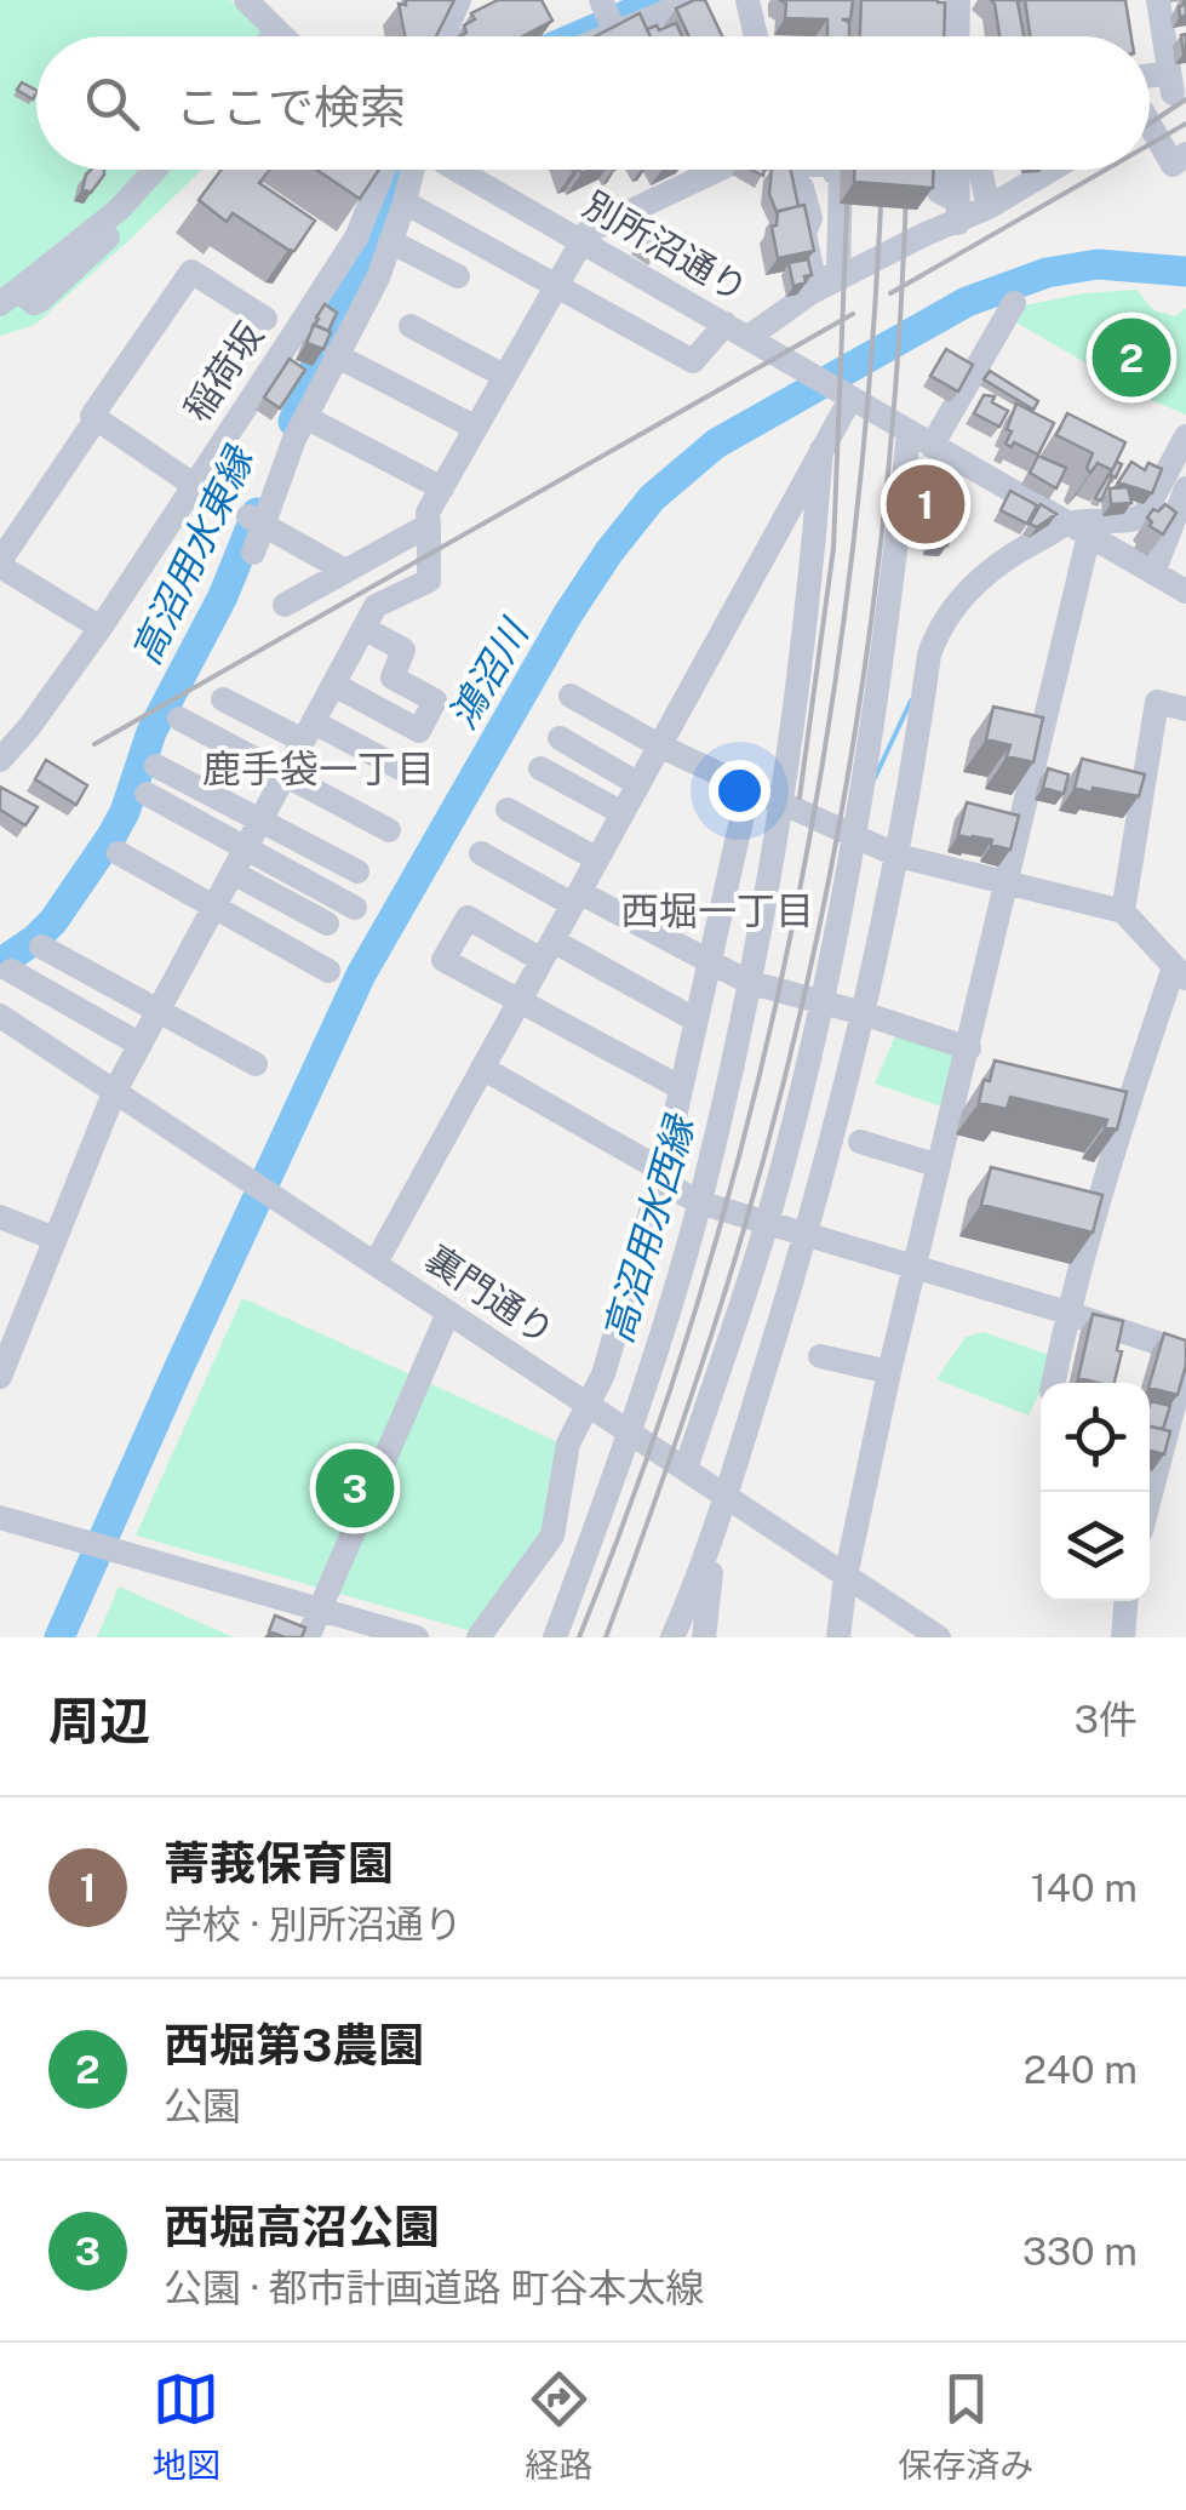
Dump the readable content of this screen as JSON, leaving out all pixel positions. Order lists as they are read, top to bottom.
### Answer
{
  "streets": {
    "street": ["別所沼通り", "稲荷坂", "裏門通り"]
  },
  "districts": ["鹿手袋一丁目", "西堀一丁目"],
  "water": ["高沼用水東縁", "鴻沼川", "高沼用水西縁"],
  "page": {
    "search": "ここで検索",
    "pins": ["2", "1", "3"],
    "heading": ["周辺", "3件"],
    "list": [
      {
        "mark": "1",
        "name": "菁莪保育園",
        "note": "学校 · 別所沼通り",
        "value": "140 m"
      },
      {
        "mark": "2",
        "name": "西堀第3農園",
        "note": "公園",
        "value": "240 m"
      },
      {
        "mark": "3",
        "name": "西堀高沼公園",
        "note": "公園 · 都市計画道路 町谷本太線",
        "value": "330 m"
      }
    ],
    "nav": ["地図", "経路", "保存済み"]
  }
}
